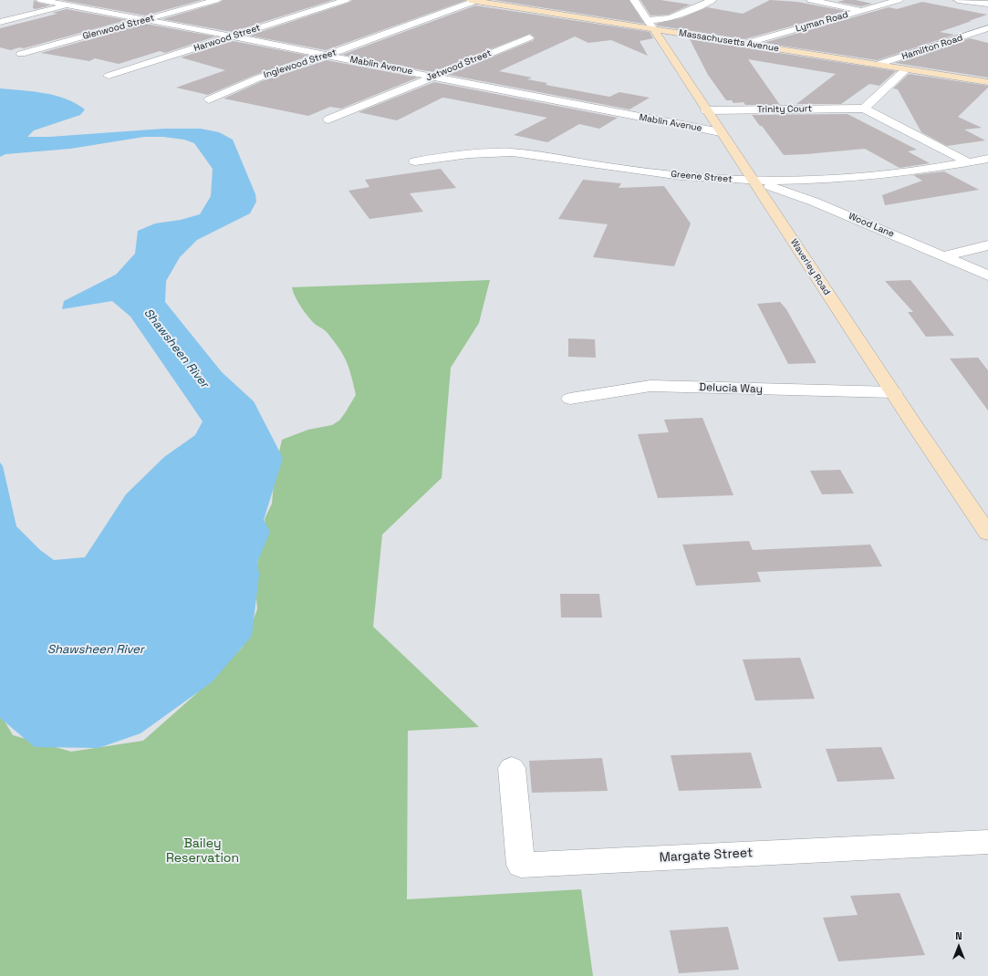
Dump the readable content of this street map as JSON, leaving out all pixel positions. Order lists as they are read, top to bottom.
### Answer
{
  "streets": {
    "main road": ["Massachusetts Avenue", "Waverley Road"],
    "street": [
      "Lyman Road",
      "Glenwood Street",
      "Harwood Street",
      "Hamilton Road",
      "Inglewood Street",
      "Mablin Avenue",
      "Jetwood Street",
      "Trinity Court",
      "Greene Street",
      "Wood Lane",
      "Delucia Way",
      "Margate Street"
    ]
  },
  "crossings": [
    ["Lyman Road", "Massachusetts Avenue"],
    ["Glenwood Street", "Mablin Avenue"],
    ["Harwood Street", "Mablin Avenue"],
    ["Massachusetts Avenue", "Hamilton Road"],
    ["Massachusetts Avenue", "Inglewood Street"],
    ["Massachusetts Avenue", "Waverley Road"],
    ["Inglewood Street", "Mablin Avenue"],
    ["Mablin Avenue", "Jetwood Street"],
    ["Mablin Avenue", "Waverley Road"],
    ["Trinity Court", "Greene Street"],
    ["Trinity Court", "Waverley Road"],
    ["Greene Street", "Wood Lane"],
    ["Greene Street", "Waverley Road"],
    ["Wood Lane", "Waverley Road"],
    ["Waverley Road", "Delucia Way"]
  ],
  "water": ["Shawsheen River"],
  "parks": ["Bailey Reservation"],
  "north": "top"
}
